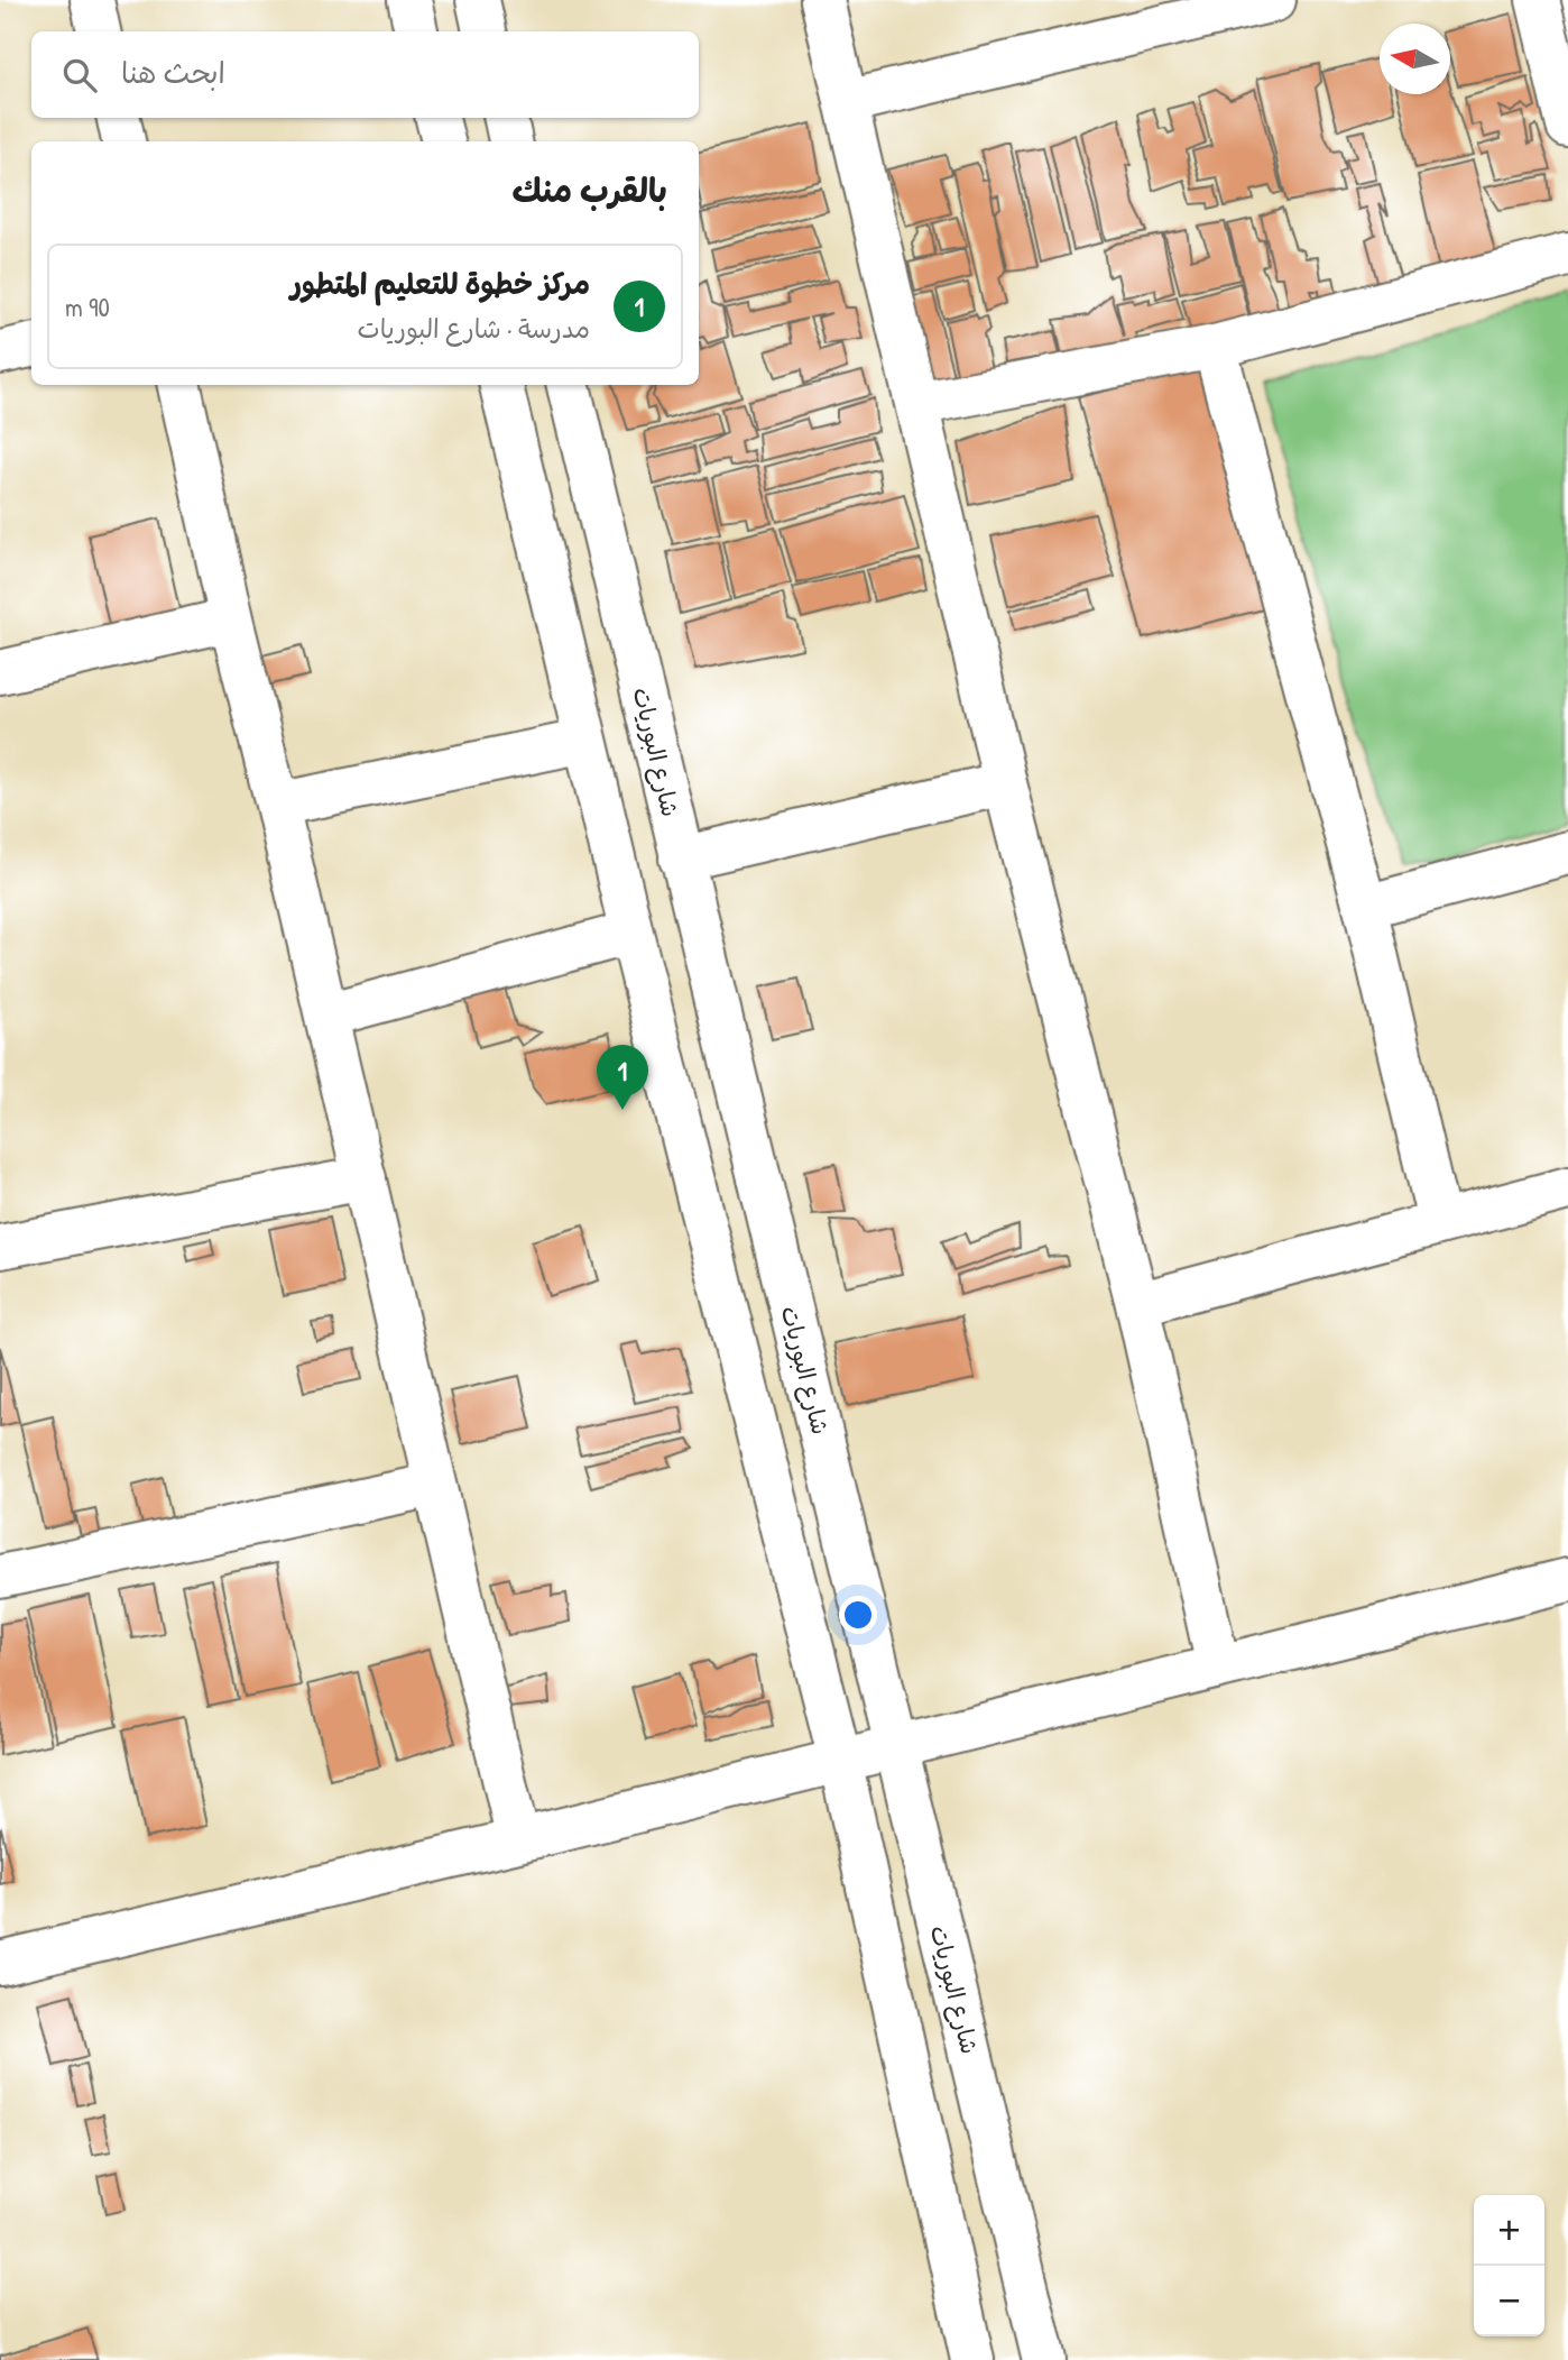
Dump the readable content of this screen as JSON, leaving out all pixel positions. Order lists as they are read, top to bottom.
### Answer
{
  "streets": {
    "street": ["شارع البوريات"]
  },
  "north": "left",
  "page": {
    "search": "ابحث هنا",
    "heading": "بالقرب منك",
    "list": [
      {
        "mark": "1",
        "name": "مركز خطوة للتعليم المتطور",
        "note": "مدرسة · شارع البوريات",
        "value": "90 m"
      }
    ],
    "pins": "1",
    "map_buttons": ["+", "−"]
  }
}
